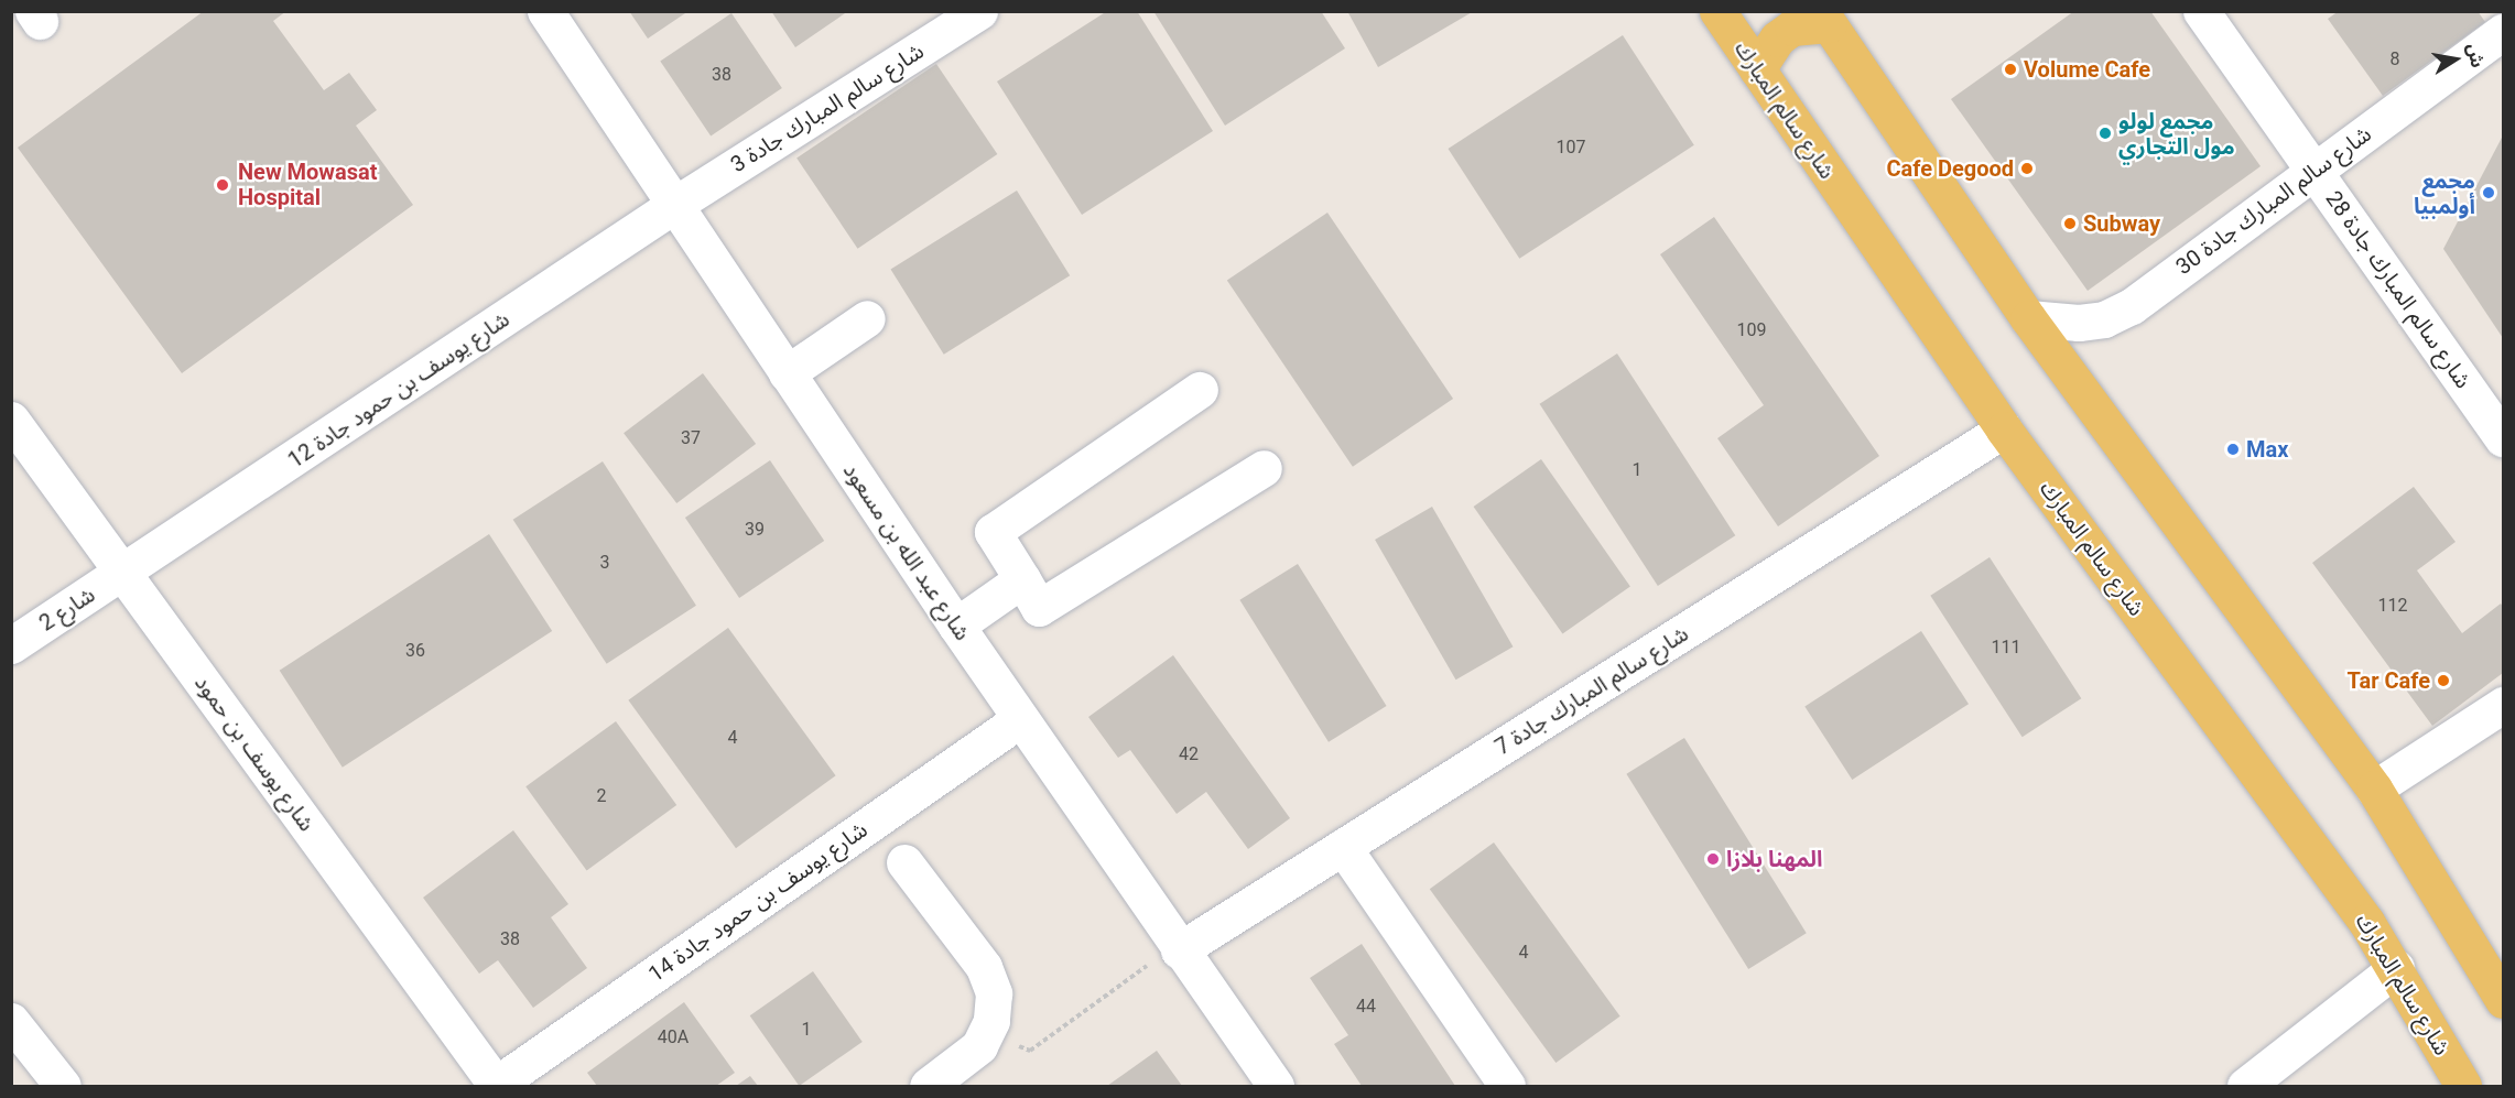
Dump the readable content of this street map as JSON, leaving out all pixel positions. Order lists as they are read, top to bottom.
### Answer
{
  "streets": {
    "main road": ["شارع سالم المبارك"],
    "street": [
      "شارع سالم المبارك جادة 3",
      "شارع سالم المبارك جادة 30",
      "شارع سالم المبارك جادة 28",
      "شارع يوسف بن حمود جادة 12",
      "شارع عبد الله بن مسعود",
      "شارع 2",
      "شارع سالم المبارك جادة 7",
      "شارع يوسف بن حمود",
      "شارع يوسف بن حمود جادة 14"
    ]
  },
  "crossings": [
    ["شارع سالم المبارك جادة 3", "شارع يوسف بن حمود جادة 12"],
    ["شارع سالم المبارك جادة 3", "شارع عبد الله بن مسعود"],
    ["شارع سالم المبارك", "شارع سالم المبارك جادة 7"],
    ["شارع سالم المبارك جادة 30", "شارع سالم المبارك جادة 28"],
    ["شارع يوسف بن حمود جادة 12", "شارع عبد الله بن مسعود"],
    ["شارع يوسف بن حمود جادة 12", "شارع 2"],
    ["شارع يوسف بن حمود جادة 12", "شارع يوسف بن حمود"],
    ["شارع عبد الله بن مسعود", "شارع سالم المبارك جادة 7"],
    ["شارع عبد الله بن مسعود", "شارع يوسف بن حمود جادة 14"],
    ["شارع 2", "شارع يوسف بن حمود"],
    ["شارع يوسف بن حمود", "شارع يوسف بن حمود جادة 14"]
  ],
  "places": [
    "Volume Cafe",
    "مجمع لولو مول التجاري",
    "Cafe Degood",
    "New Mowasat Hospital",
    "مجمع أولمبيا",
    "Subway",
    "Max",
    "Tar Cafe",
    "المهنا بلازا"
  ],
  "house_numbers": [
    "8",
    "38",
    "107",
    "109",
    "37",
    "1",
    "39",
    "3",
    "112",
    "111",
    "36",
    "4",
    "42",
    "2",
    "38",
    "4",
    "44",
    "1",
    "40A"
  ],
  "north": "right"
}
